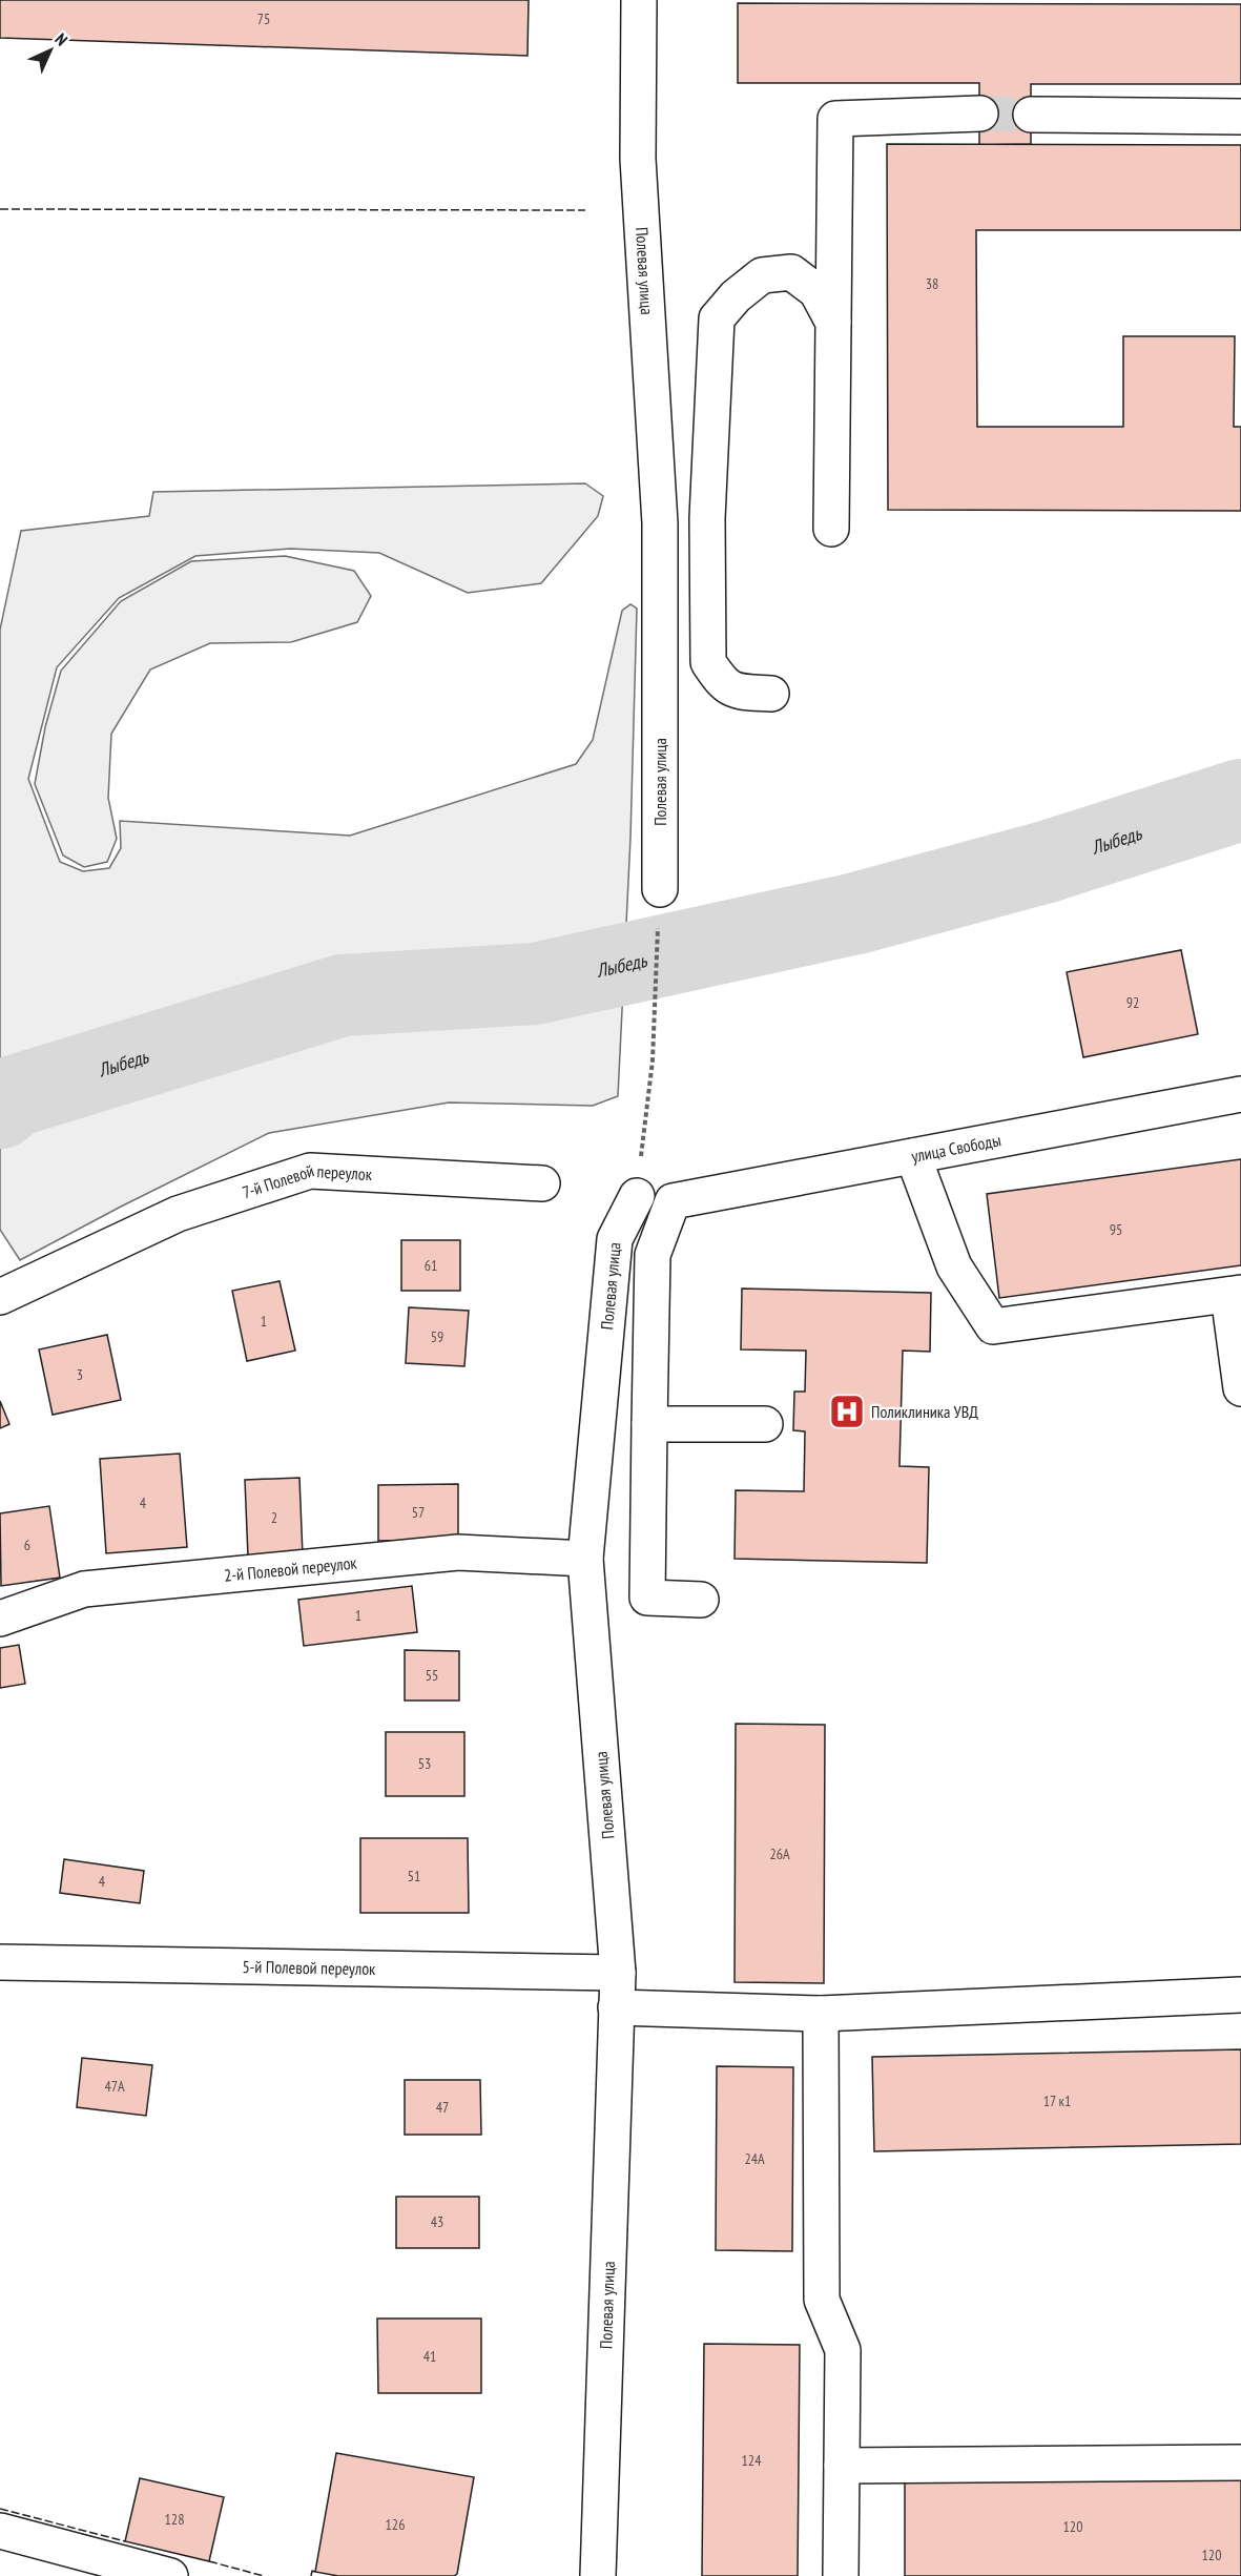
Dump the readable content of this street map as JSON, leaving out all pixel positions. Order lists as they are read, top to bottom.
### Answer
{
  "streets": {
    "street": [
      "Полевая улица",
      "улица Свободы",
      "7-й Полевой переулок",
      "2-й Полевой переулок",
      "5-й Полевой переулок"
    ]
  },
  "crossings": [
    ["Полевая улица", "2-й Полевой переулок"],
    ["Полевая улица", "5-й Полевой переулок"]
  ],
  "water": ["Лыбедь"],
  "places": {
    "hospital": ["Поликлиника УВД"]
  },
  "house_numbers": [
    "75",
    "38",
    "92",
    "95",
    "61",
    "1",
    "59",
    "3",
    "4",
    "57",
    "2",
    "6",
    "1",
    "55",
    "53",
    "26А",
    "51",
    "4",
    "47А",
    "17 к1",
    "47",
    "24А",
    "43",
    "41",
    "124",
    "128",
    "126",
    "120",
    "120"
  ],
  "north": "top right"
}
